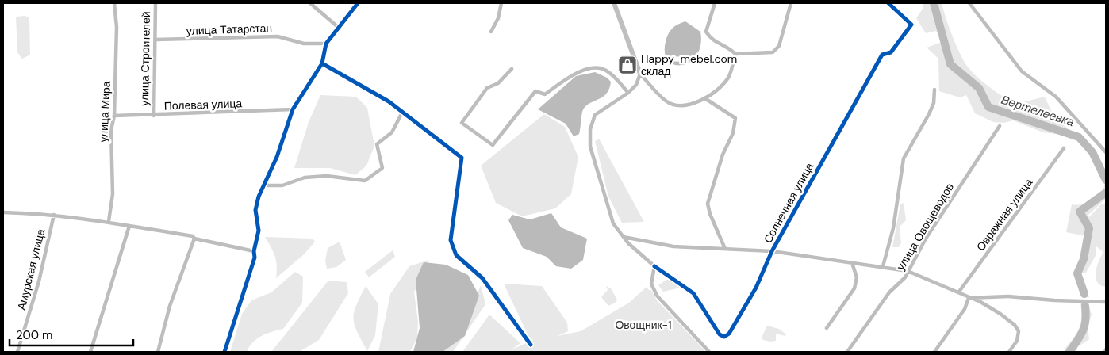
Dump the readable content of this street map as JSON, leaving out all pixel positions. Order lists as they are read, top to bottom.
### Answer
{
  "streets": {
    "street": [
      "улица Татарстан",
      "улица Строителей",
      "Полевая улица",
      "улица Мира",
      "Солнечная улица",
      "Овражная улица",
      "улица Овощеводов",
      "Амурская улица"
    ]
  },
  "crossings": [
    ["улица Татарстан", "улица Строителей"],
    ["улица Строителей", "Полевая улица"],
    ["Полевая улица", "улица Мира"]
  ],
  "water": ["Вертелеевка"],
  "parks": ["Овощник-1"],
  "places": {
    "shop": ["Happy-mebel.com склад"]
  },
  "scale_bar": "200 m"
}
